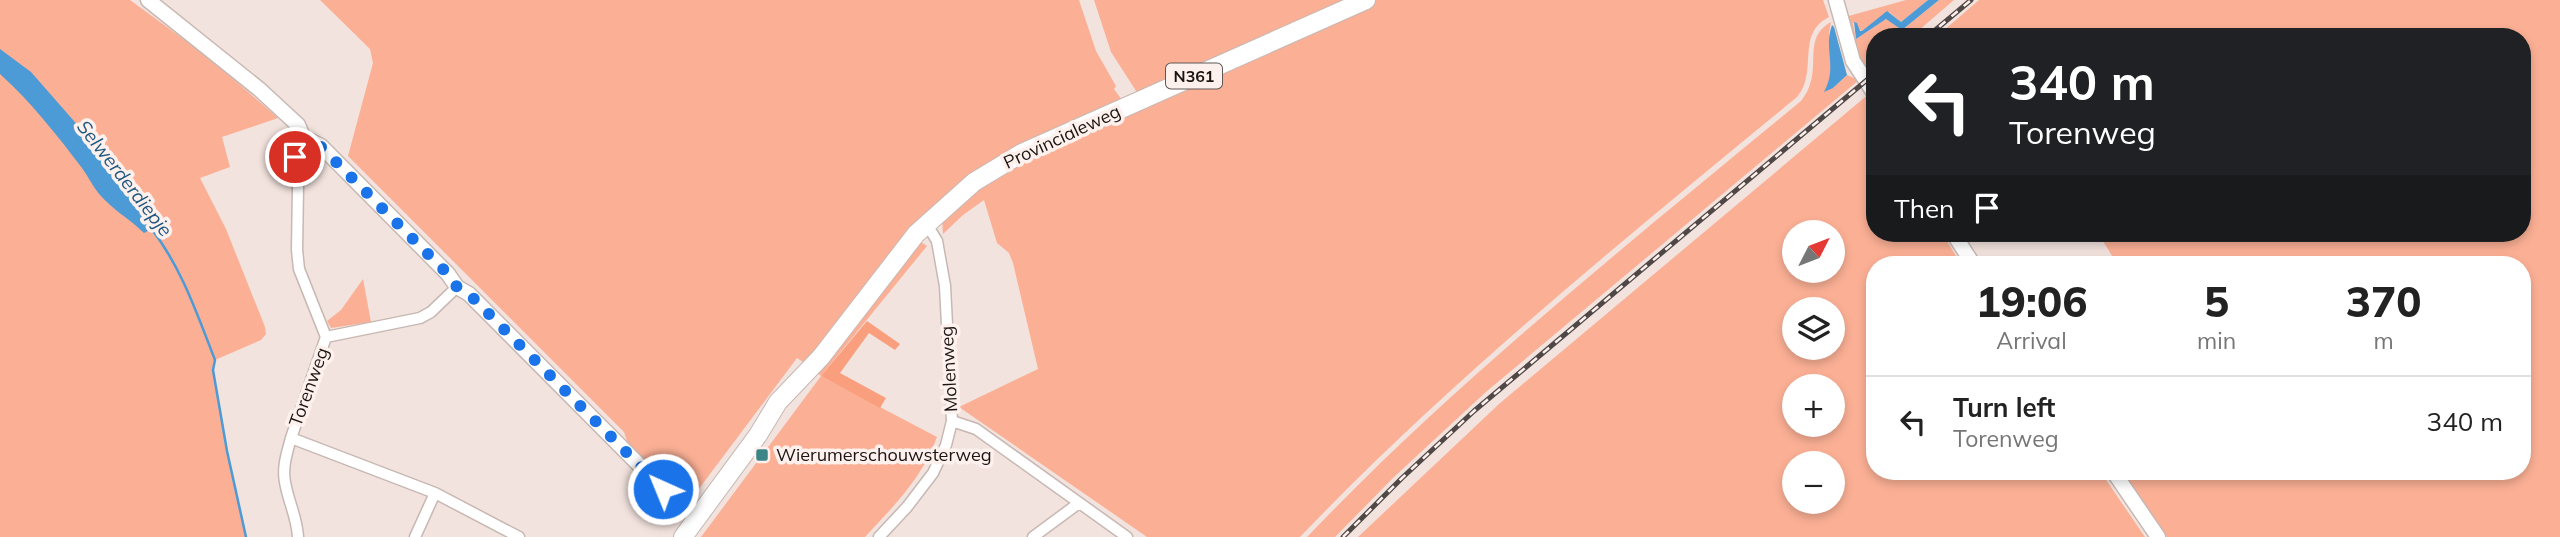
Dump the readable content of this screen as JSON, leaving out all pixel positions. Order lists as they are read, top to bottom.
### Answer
{
  "streets": {
    "main road": ["N361", "Provincialeweg"],
    "street": ["Molenweg", "Torenweg"]
  },
  "crossings": [
    ["Provincialeweg", "Molenweg"]
  ],
  "water": ["Selwerderdiepje"],
  "places": {
    "transit": ["Wierumerschouwsterweg"]
  },
  "north": "top right",
  "page": {
    "turn": ["340 m", "Torenweg"],
    "then": "Then",
    "map_buttons": ["+", "−"],
    "eta": [
      "19:06",
      "Arrival",
      "5",
      "min",
      "370",
      "m"
    ],
    "list": [
      {
        "name": "Turn left",
        "note": "Torenweg",
        "value": "340 m"
      }
    ]
  }
}
